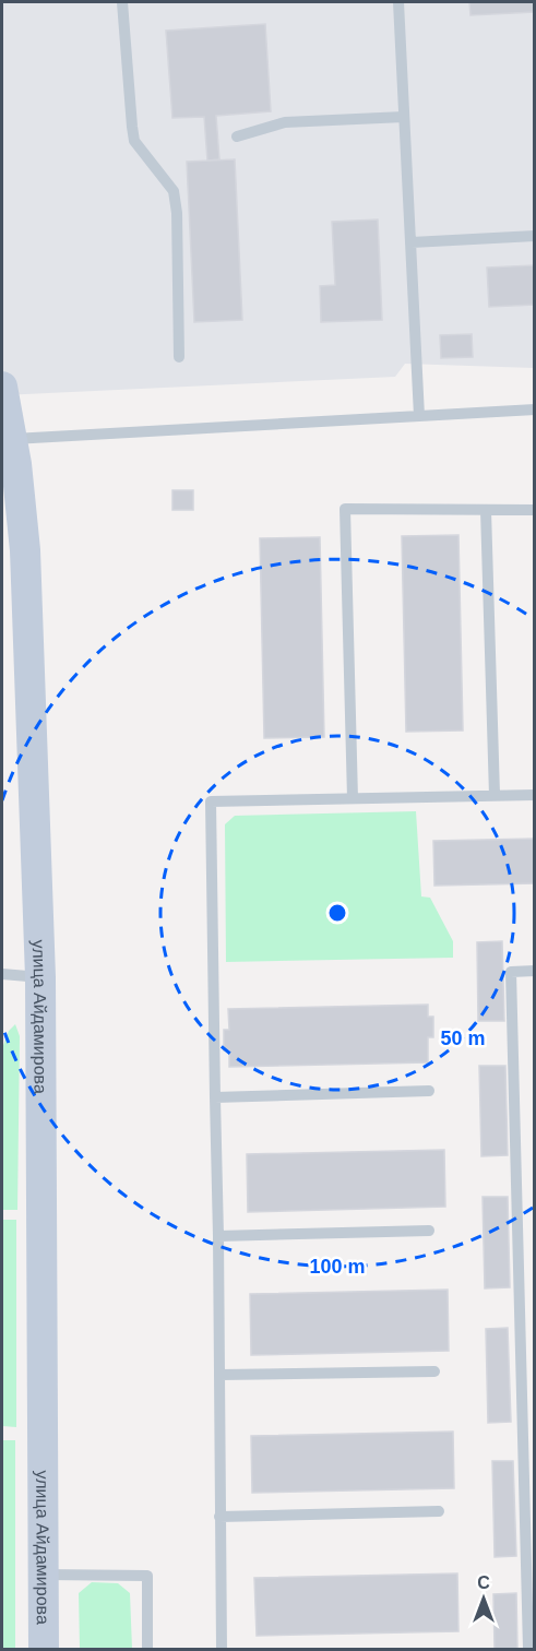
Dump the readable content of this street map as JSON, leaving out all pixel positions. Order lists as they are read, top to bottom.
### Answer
{
  "streets": {
    "main road": ["улица Айдамирова"]
  },
  "north": "top",
  "rings": ["50 m", "100 m"]
}
